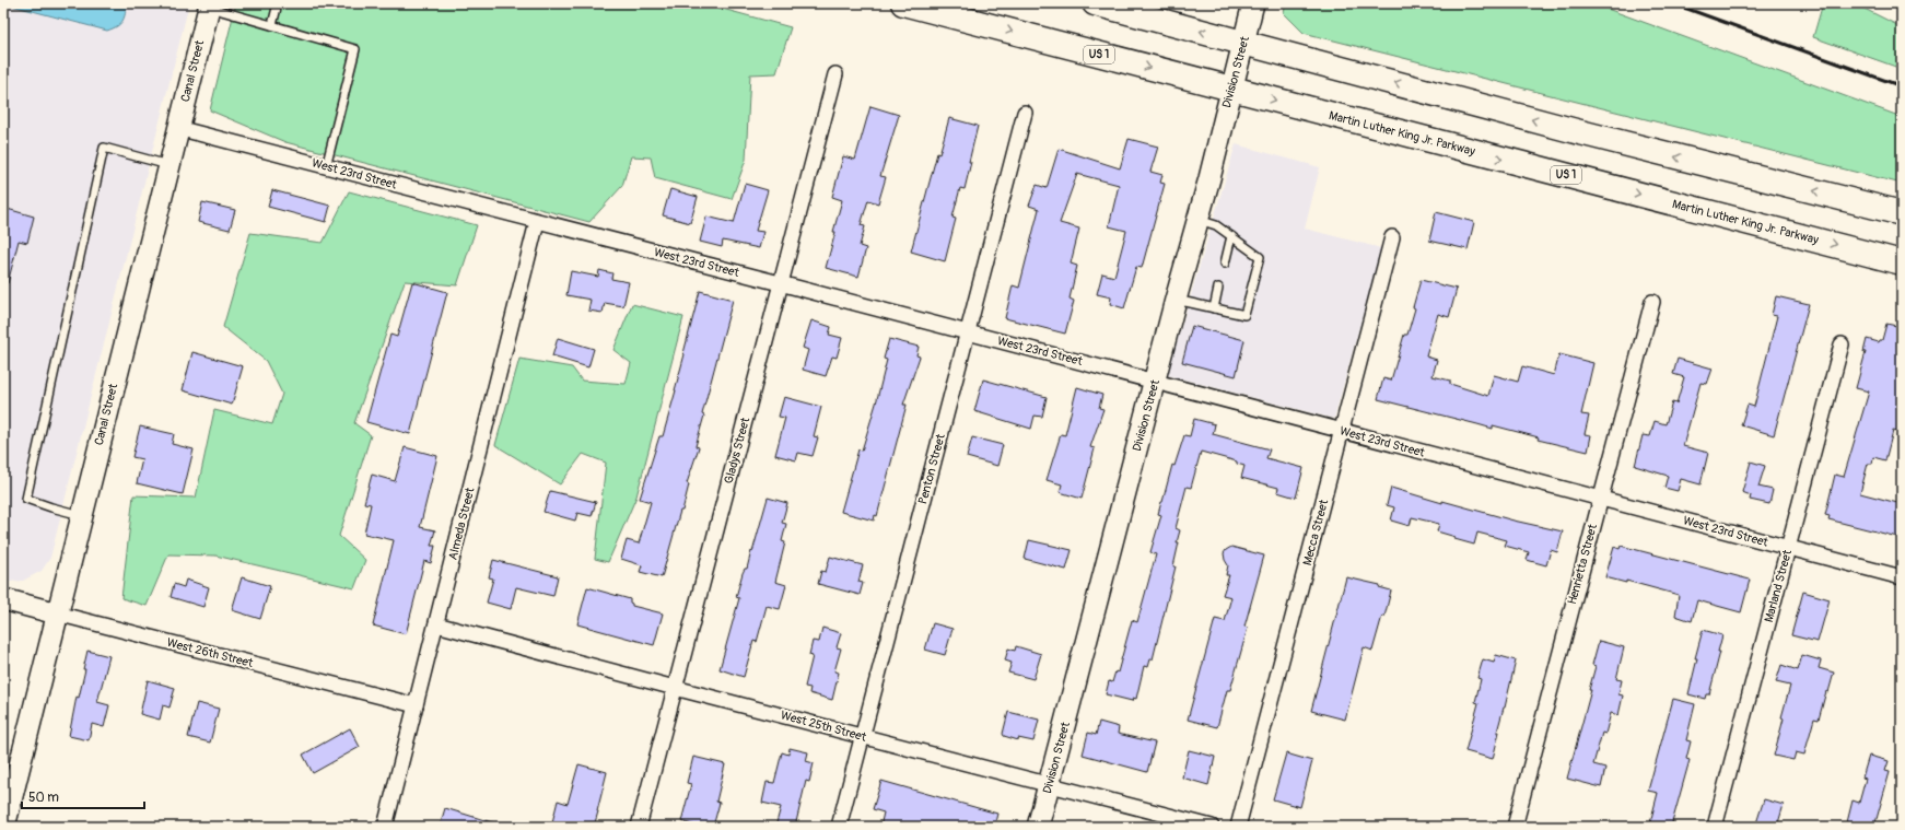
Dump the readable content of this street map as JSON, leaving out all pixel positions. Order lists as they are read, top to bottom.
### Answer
{
  "streets": {
    "highway": ["US 1", "Martin Luther King Jr. Parkway"],
    "street": [
      "Canal Street",
      "Division Street",
      "West 23rd Street",
      "Gladys Street",
      "Penton Street",
      "Almeda Street",
      "Mecca Street",
      "Henrietta Street",
      "Marland Street",
      "West 26th Street",
      "West 25th Street"
    ]
  },
  "crossings": [
    ["Canal Street", "West 23rd Street"],
    ["Canal Street", "West 26th Street"],
    ["Division Street", "Martin Luther King Jr. Parkway"],
    ["Division Street", "West 23rd Street"],
    ["Division Street", "West 25th Street"],
    ["West 23rd Street", "Gladys Street"],
    ["West 23rd Street", "Penton Street"],
    ["West 23rd Street", "Almeda Street"],
    ["West 23rd Street", "Mecca Street"],
    ["West 23rd Street", "Henrietta Street"],
    ["West 23rd Street", "Marland Street"],
    ["Gladys Street", "West 25th Street"],
    ["Penton Street", "West 25th Street"],
    ["Almeda Street", "West 26th Street"],
    ["Almeda Street", "West 25th Street"]
  ],
  "scale_bar": "50 m"
}
